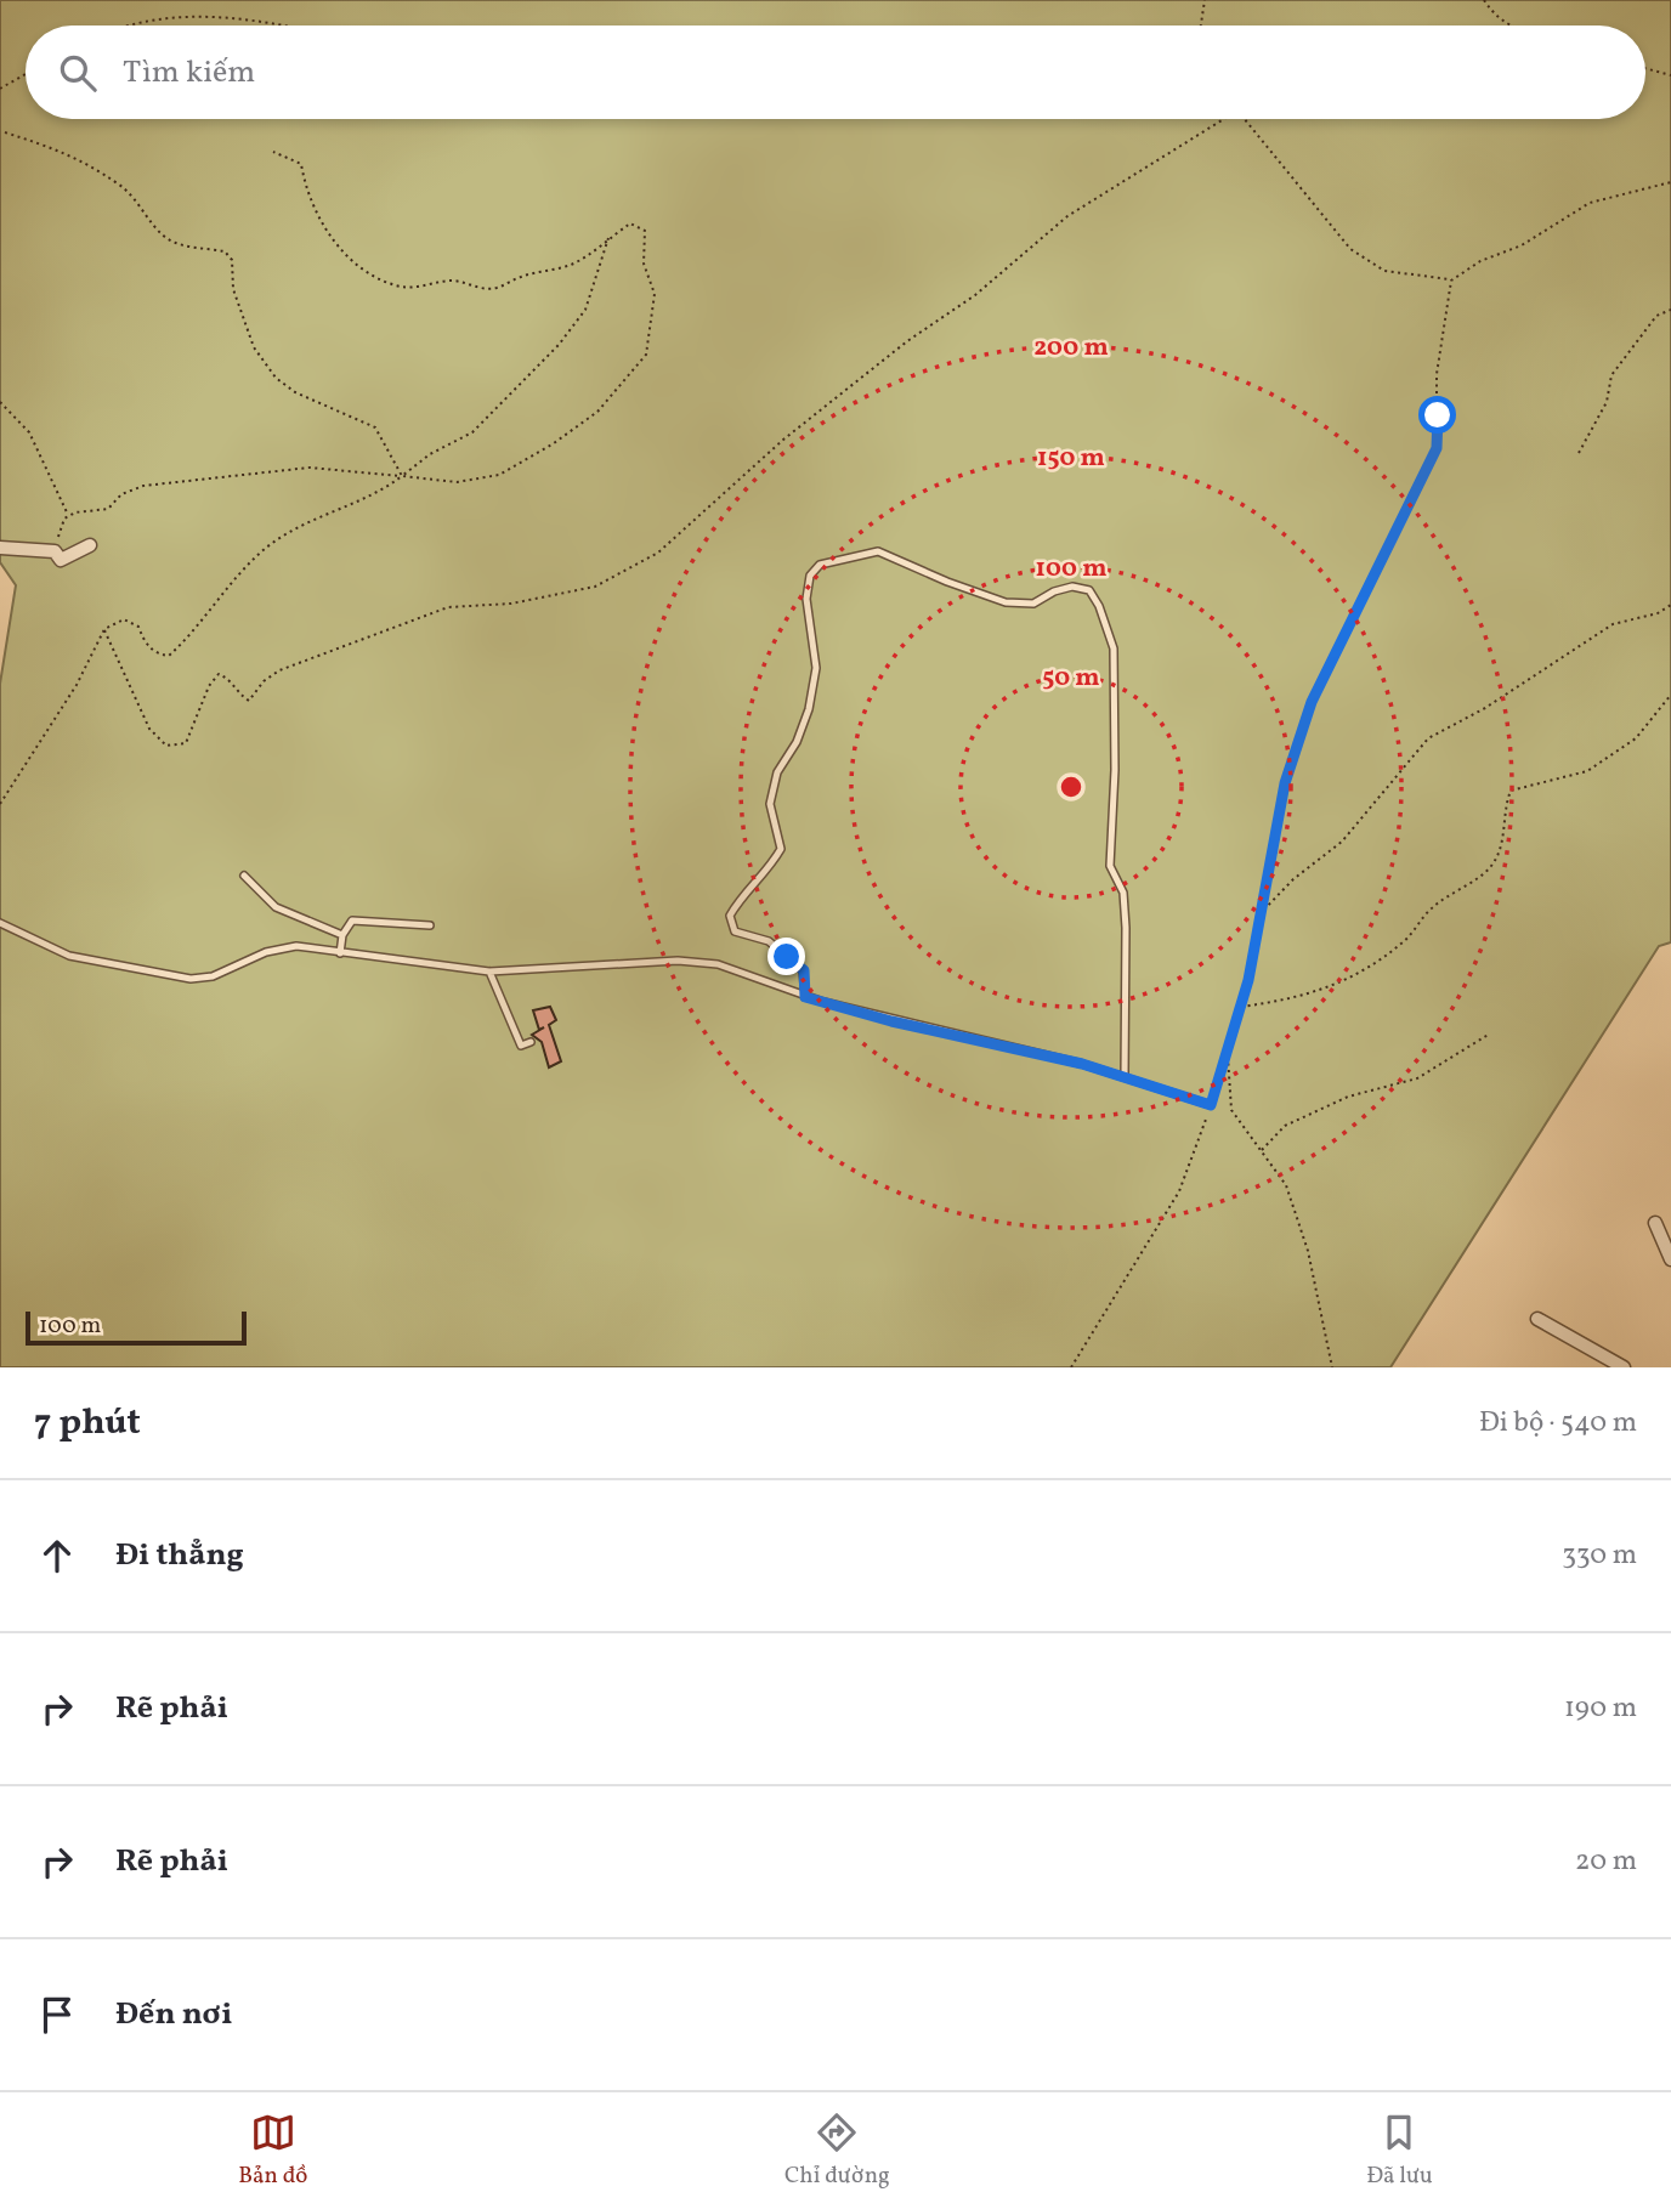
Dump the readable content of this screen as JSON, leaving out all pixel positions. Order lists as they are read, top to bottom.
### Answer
{
  "scale_bar": "100 m",
  "page": {
    "search": "Tìm kiếm",
    "scale": "100 m",
    "heading": ["7 phút", "Đi bộ · 540 m"],
    "list": [
      ["Đi thẳng", "330 m"],
      ["Rẽ phải", "190 m"],
      ["Rẽ phải", "20 m"],
      "Đến nơi"
    ],
    "nav": ["Bản đồ", "Chỉ đường", "Đã lưu"]
  },
  "rings": [
    "200 m",
    "150 m",
    "100 m",
    "50 m"
  ]
}
